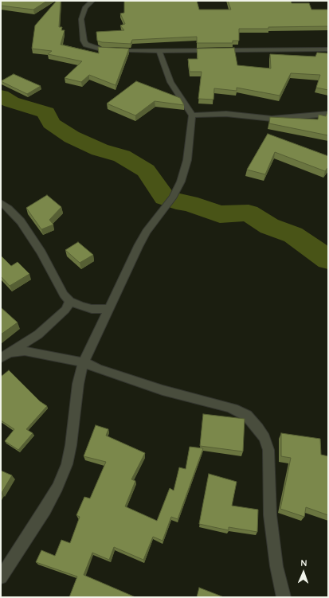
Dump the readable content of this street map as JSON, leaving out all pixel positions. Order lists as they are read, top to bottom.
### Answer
{
  "north": "top"
}
